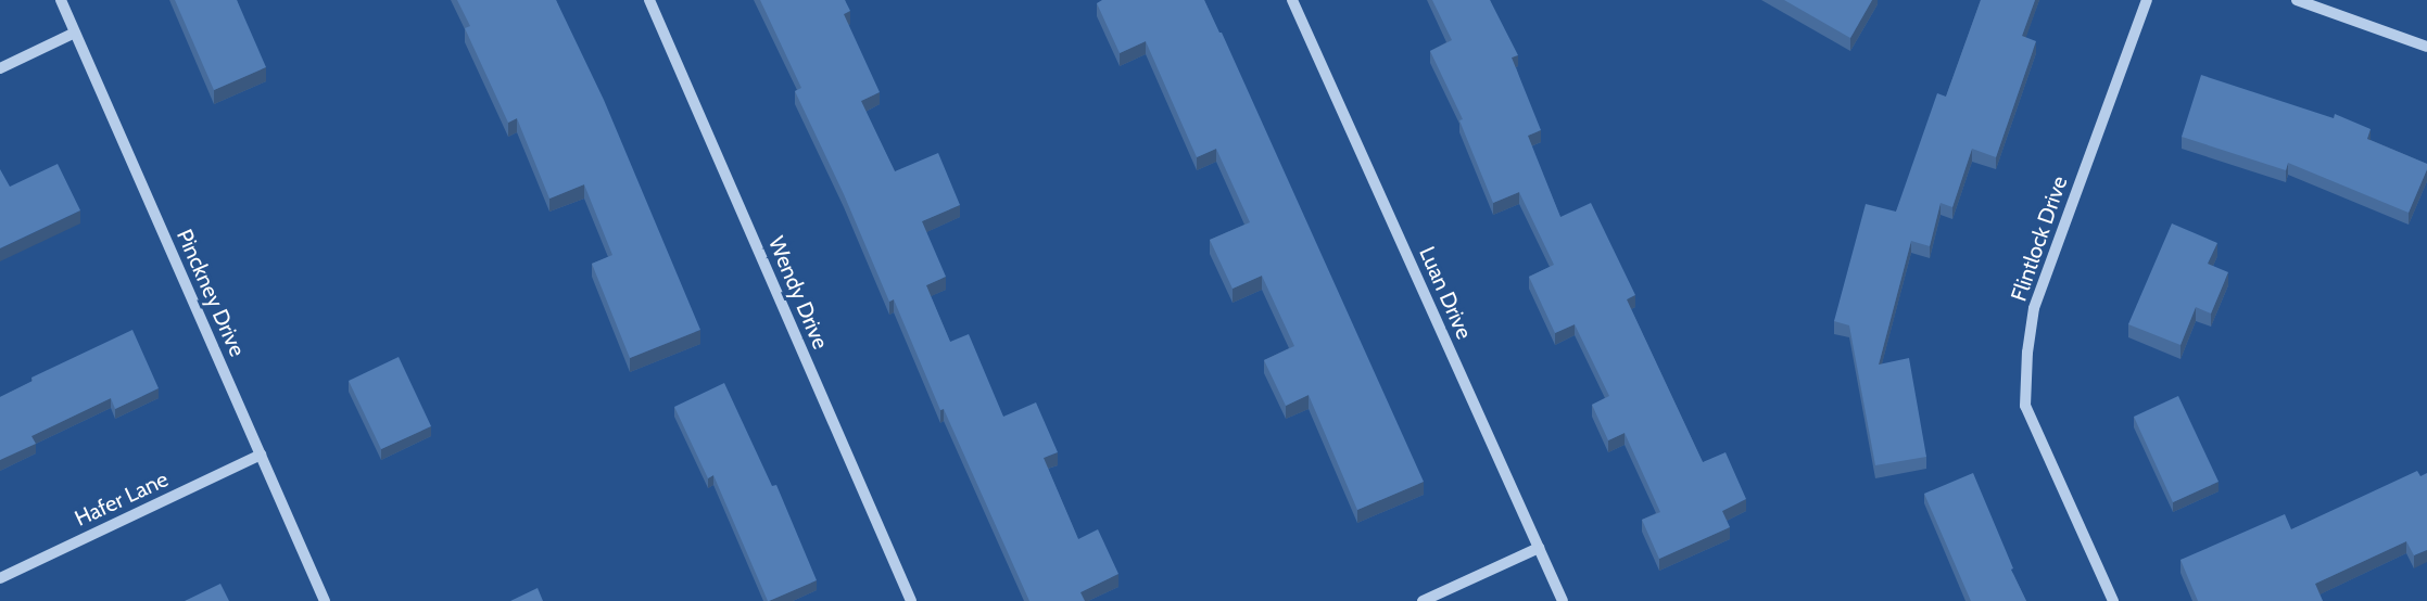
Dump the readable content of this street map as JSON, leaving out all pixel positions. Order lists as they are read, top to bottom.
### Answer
{
  "streets": {
    "street": [
      "Flintlock Drive",
      "Pinckney Drive",
      "Wendy Drive",
      "Luan Drive",
      "Hafer Lane"
    ]
  },
  "crossings": [
    ["Pinckney Drive", "Hafer Lane"]
  ]
}
